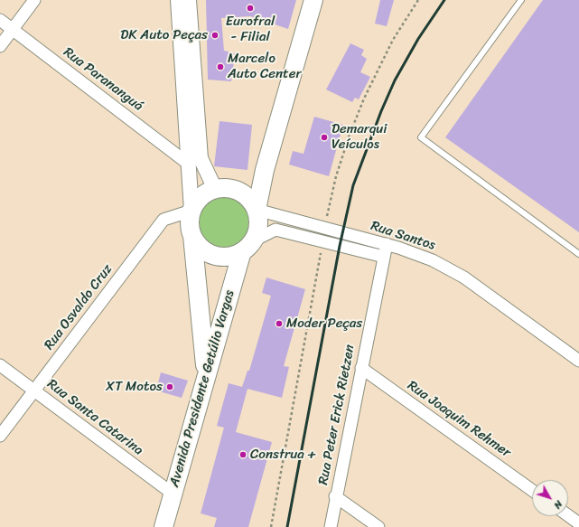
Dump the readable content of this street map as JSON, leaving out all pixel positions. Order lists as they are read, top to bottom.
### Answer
{
  "streets": {
    "main road": ["Avenida Presidente Getúlio Vargas"],
    "street": [
      "Rua Parananguá",
      "Rua Santos",
      "Rua Osvaldo Cruz",
      "Rua Peter Erick Rietzen",
      "Rua Santa Catarina",
      "Rua Joaquim Rehmer"
    ]
  },
  "crossings": [
    ["Rua Santos", "Rua Osvaldo Cruz"],
    ["Rua Santos", "Avenida Presidente Getúlio Vargas"],
    ["Rua Santos", "Rua Peter Erick Rietzen"],
    ["Rua Osvaldo Cruz", "Avenida Presidente Getúlio Vargas"],
    ["Rua Osvaldo Cruz", "Rua Santa Catarina"],
    ["Avenida Presidente Getúlio Vargas", "Rua Santa Catarina"],
    ["Rua Peter Erick Rietzen", "Rua Joaquim Rehmer"]
  ],
  "places": [
    "Eurofral - Filial",
    "DK Auto Peças",
    "Marcelo Auto Center",
    "Demarqui Veículos",
    "Moder Peças",
    "XT Motos",
    "Construa +"
  ],
  "north": "bottom right"
}
